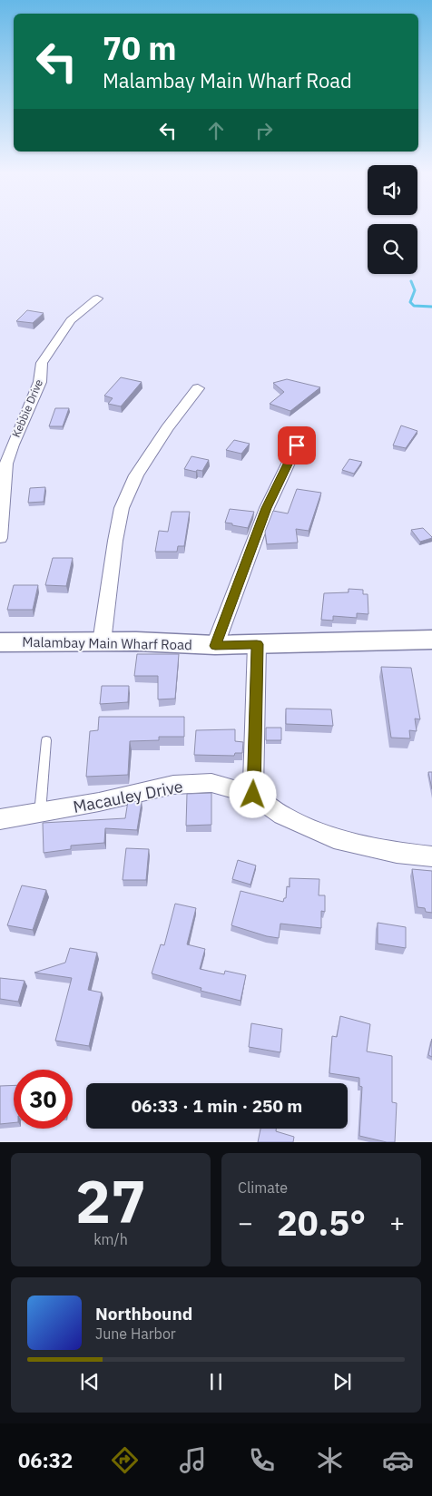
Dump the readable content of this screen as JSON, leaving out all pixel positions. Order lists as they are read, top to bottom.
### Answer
{
  "streets": {
    "street": ["Kebbie Drive", "Malambay Main Wharf Road", "Macauley Drive"]
  },
  "page": {
    "turn": ["70 m", "Malambay Main Wharf Road"],
    "limit": "30",
    "trip": "06:33 · 1 min · 250 m",
    "tile": [
      ["27", "km/h"],
      "Climate"
    ],
    "heat": ["−", "20.5°", "+"],
    "song": ["Northbound", "June Harbor"],
    "tabs": "06:32"
  }
}
